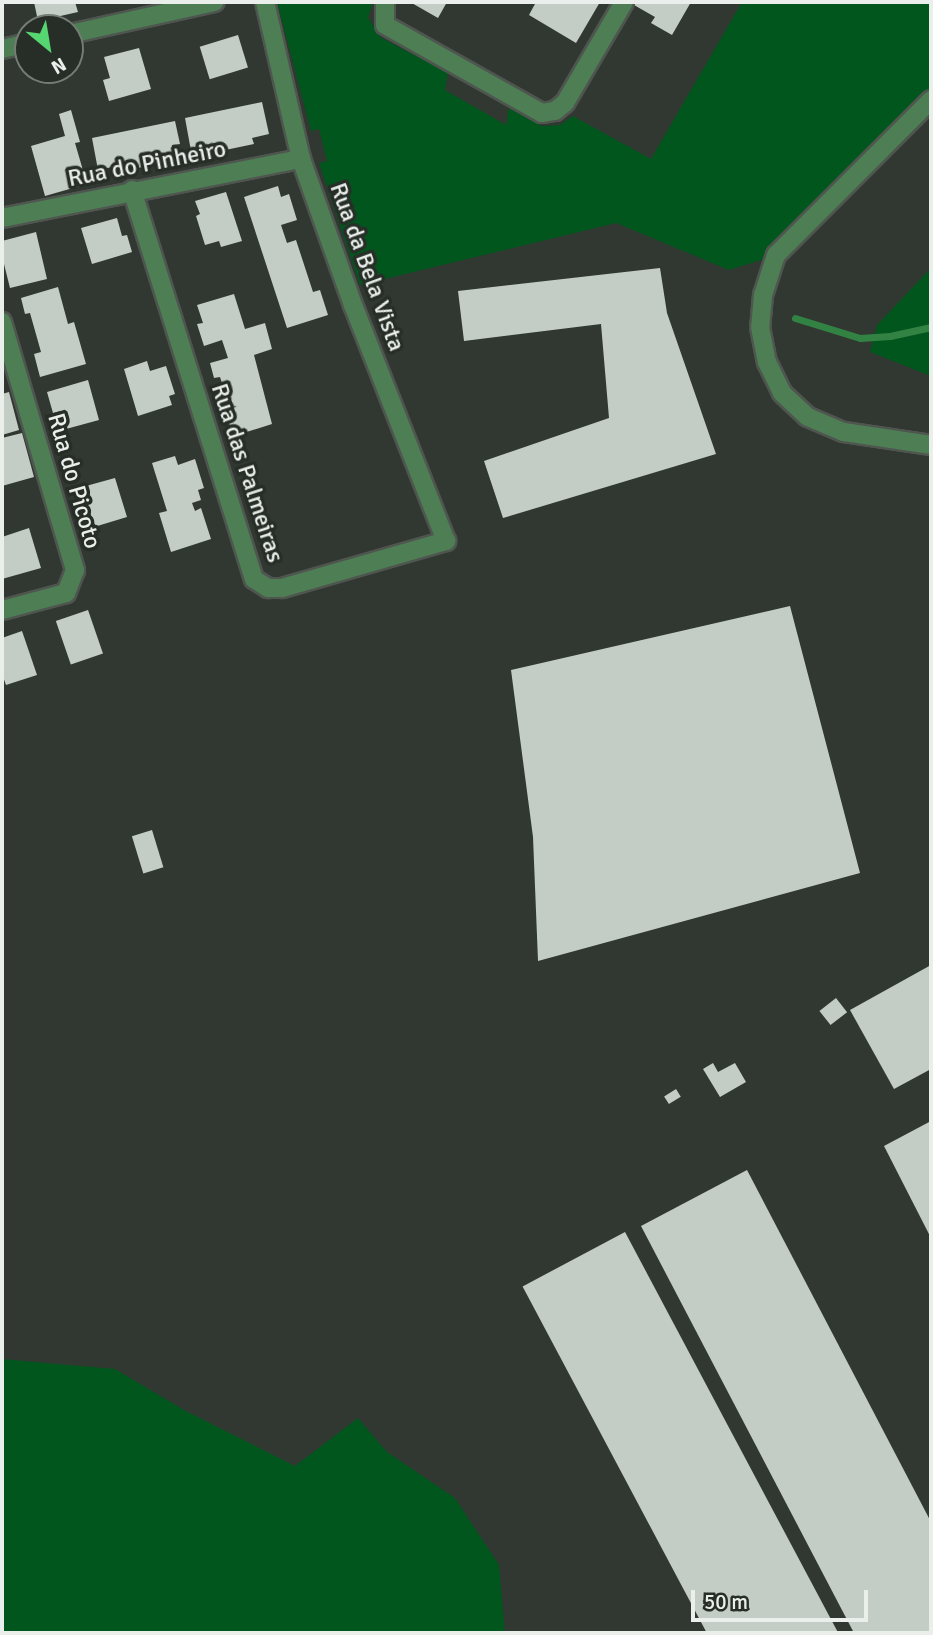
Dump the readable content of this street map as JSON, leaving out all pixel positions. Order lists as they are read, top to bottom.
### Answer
{
  "streets": {
    "street": [
      "Rua do Pinheiro",
      "Rua da Bela Vista",
      "Rua das Palmeiras",
      "Rua do Picoto"
    ]
  },
  "crossings": [
    ["Rua do Pinheiro", "Rua da Bela Vista"],
    ["Rua do Pinheiro", "Rua das Palmeiras"],
    ["Rua da Bela Vista", "Rua das Palmeiras"]
  ],
  "scale_bar": "50 m",
  "north": "bottom right"
}
